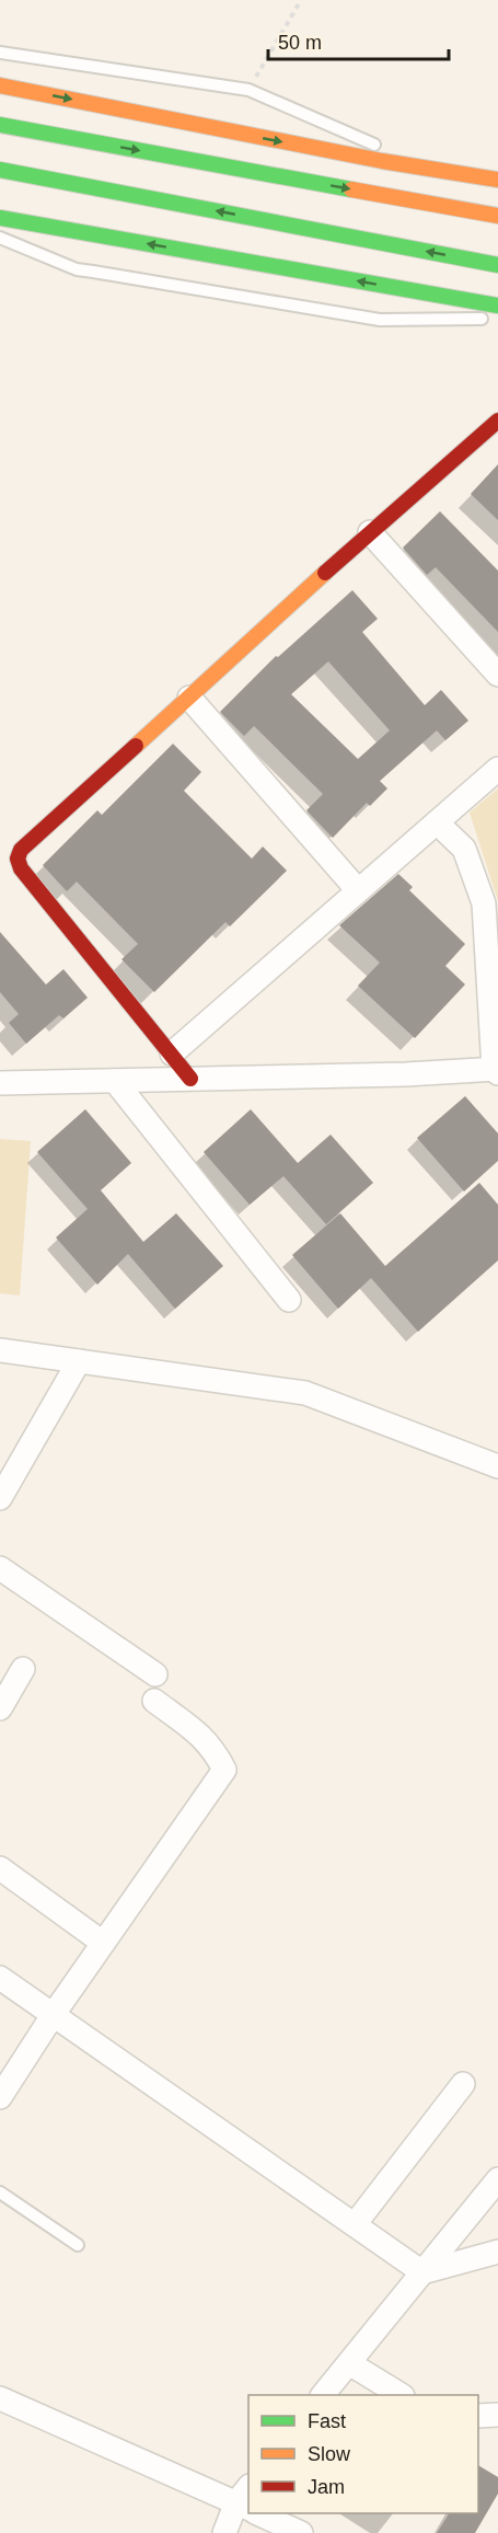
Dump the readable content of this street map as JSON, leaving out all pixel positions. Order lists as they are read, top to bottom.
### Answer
{
  "legend": ["Fast", "Slow", "Jam"],
  "scale_bar": "50 m"
}
